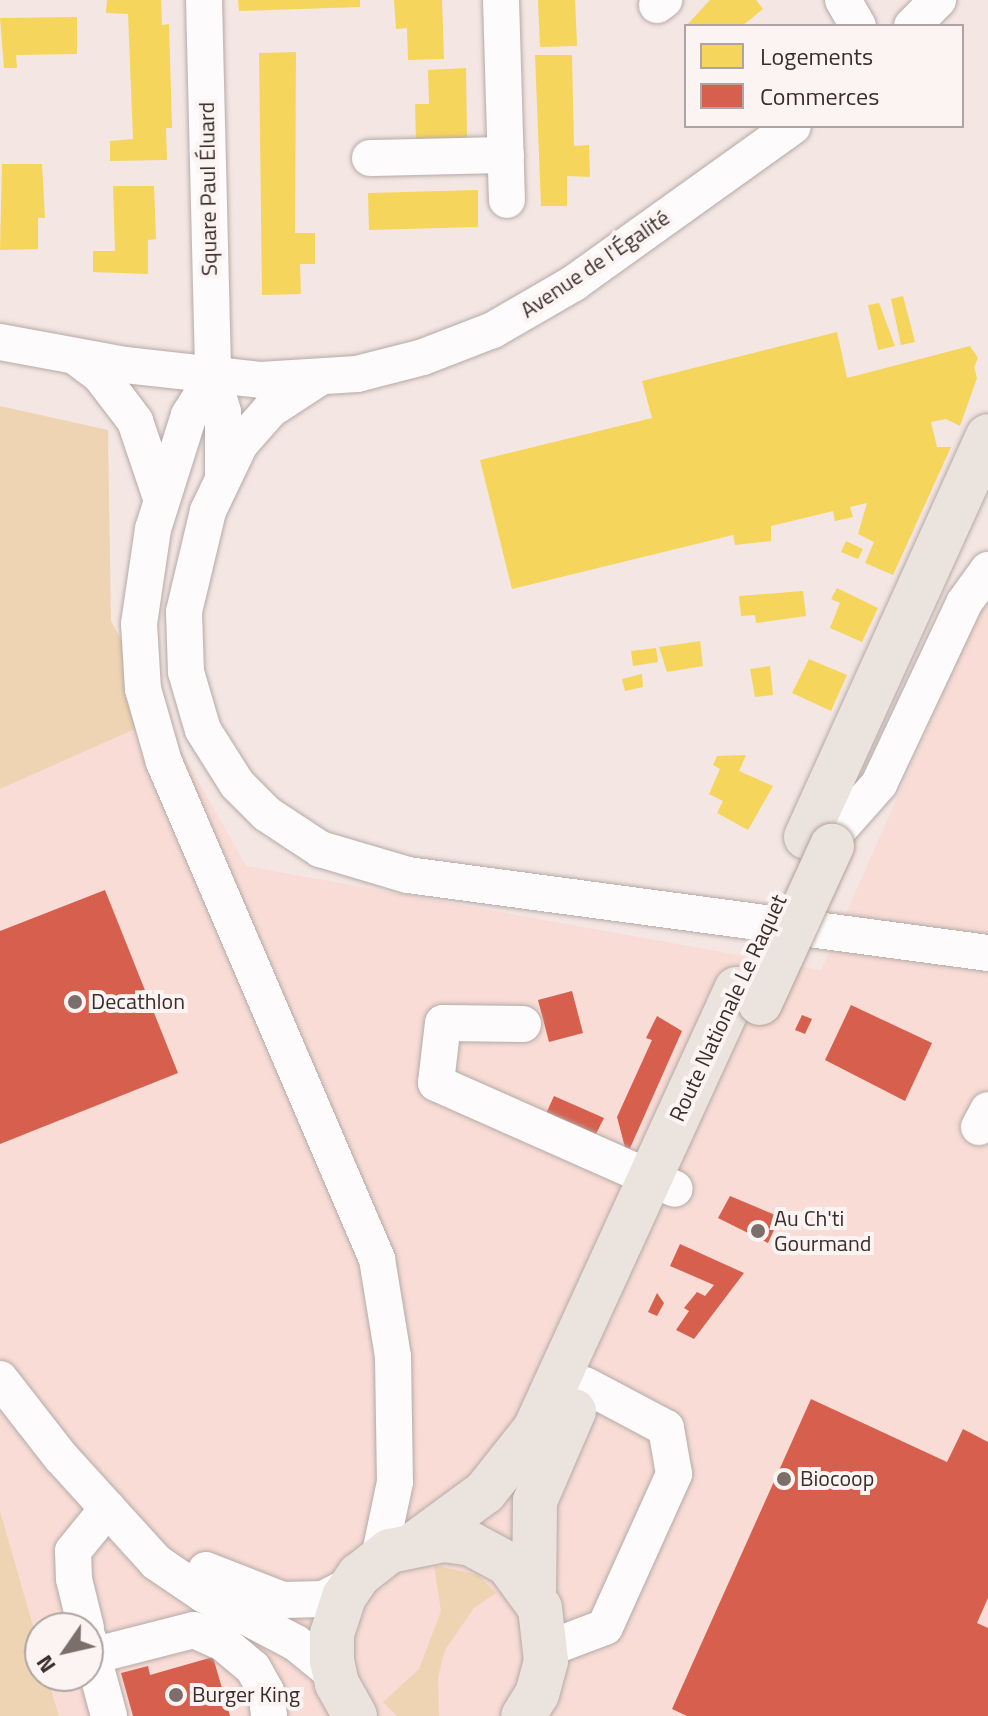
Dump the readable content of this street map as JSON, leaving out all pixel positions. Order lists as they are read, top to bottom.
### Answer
{
  "streets": {
    "main road": ["Route Nationale Le Raquet"],
    "street": ["Square Paul Éluard", "Avenue de l'Égalité"]
  },
  "crossings": [
    ["Square Paul Éluard", "Avenue de l'Égalité"]
  ],
  "places": [
    "Decathlon",
    "Au Ch'ti Gourmand",
    "Biocoop",
    "Burger King"
  ],
  "legend": ["Logements", "Commerces"],
  "north": "bottom left"
}
